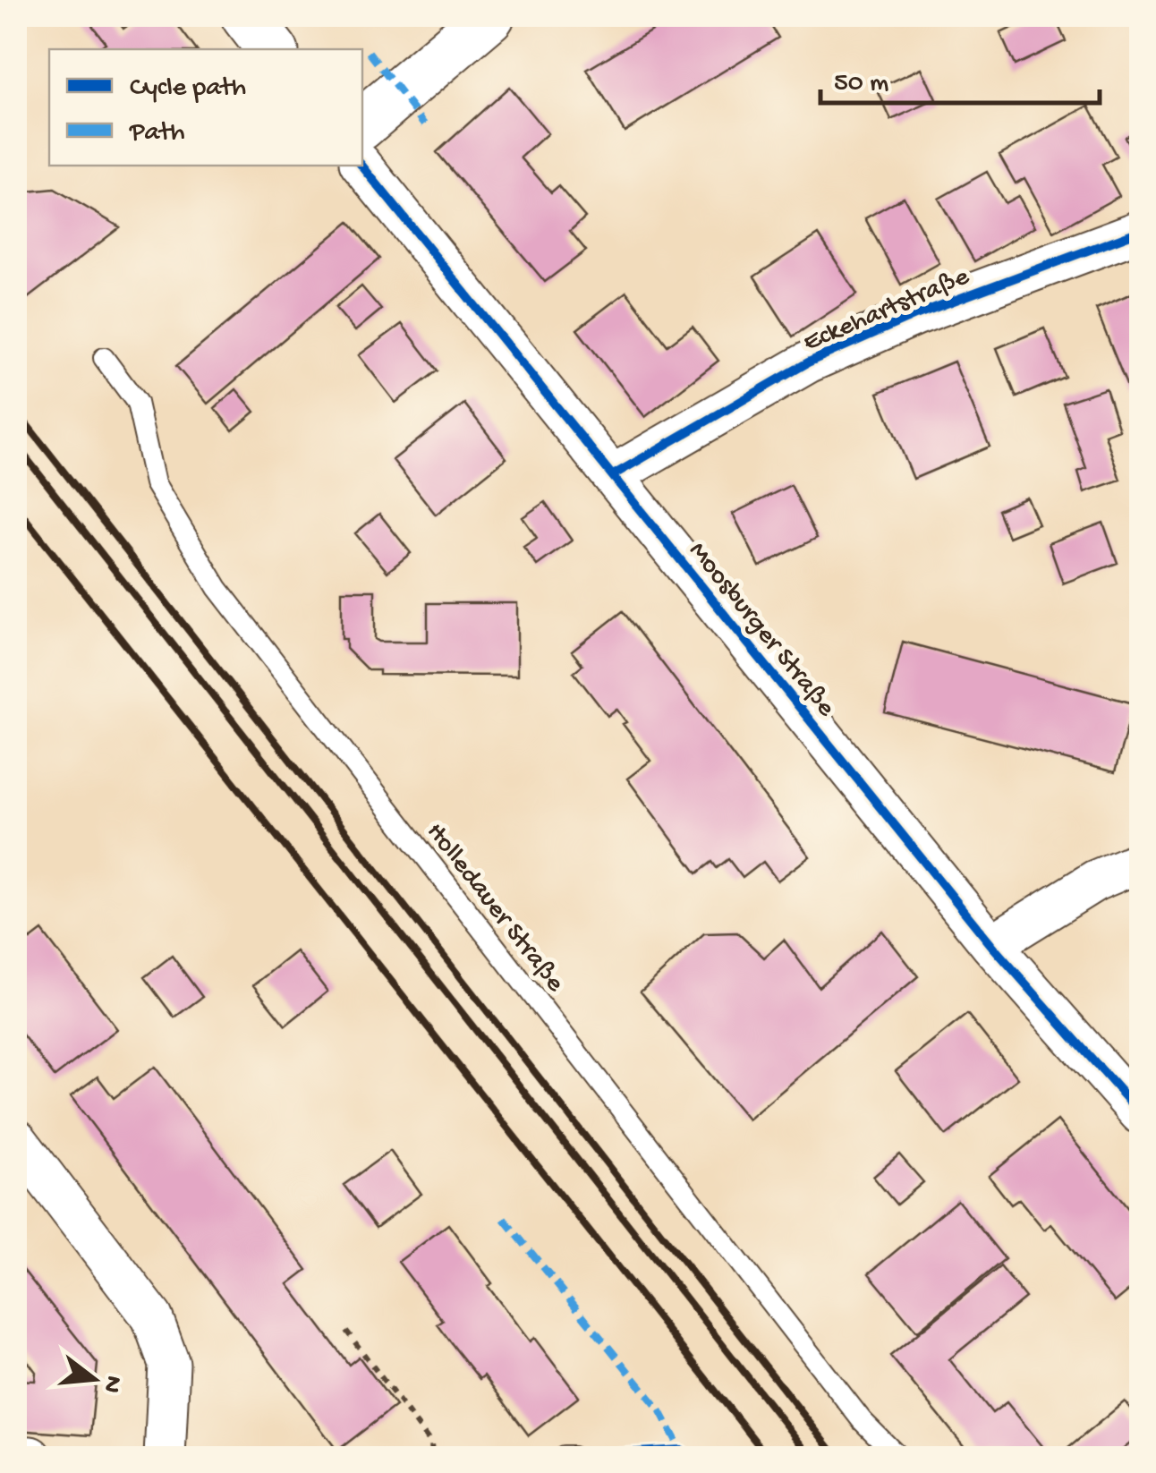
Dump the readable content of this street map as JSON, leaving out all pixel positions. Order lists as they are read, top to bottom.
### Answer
{
  "streets": {
    "street": ["Eckehartstraße", "Moosburger Straße"],
    "lane": ["Holledauer Straße"]
  },
  "crossings": [
    ["Eckehartstraße", "Moosburger Straße"]
  ],
  "legend": ["Cycle path", "Path"],
  "scale_bar": "50 m",
  "north": "right"
}
